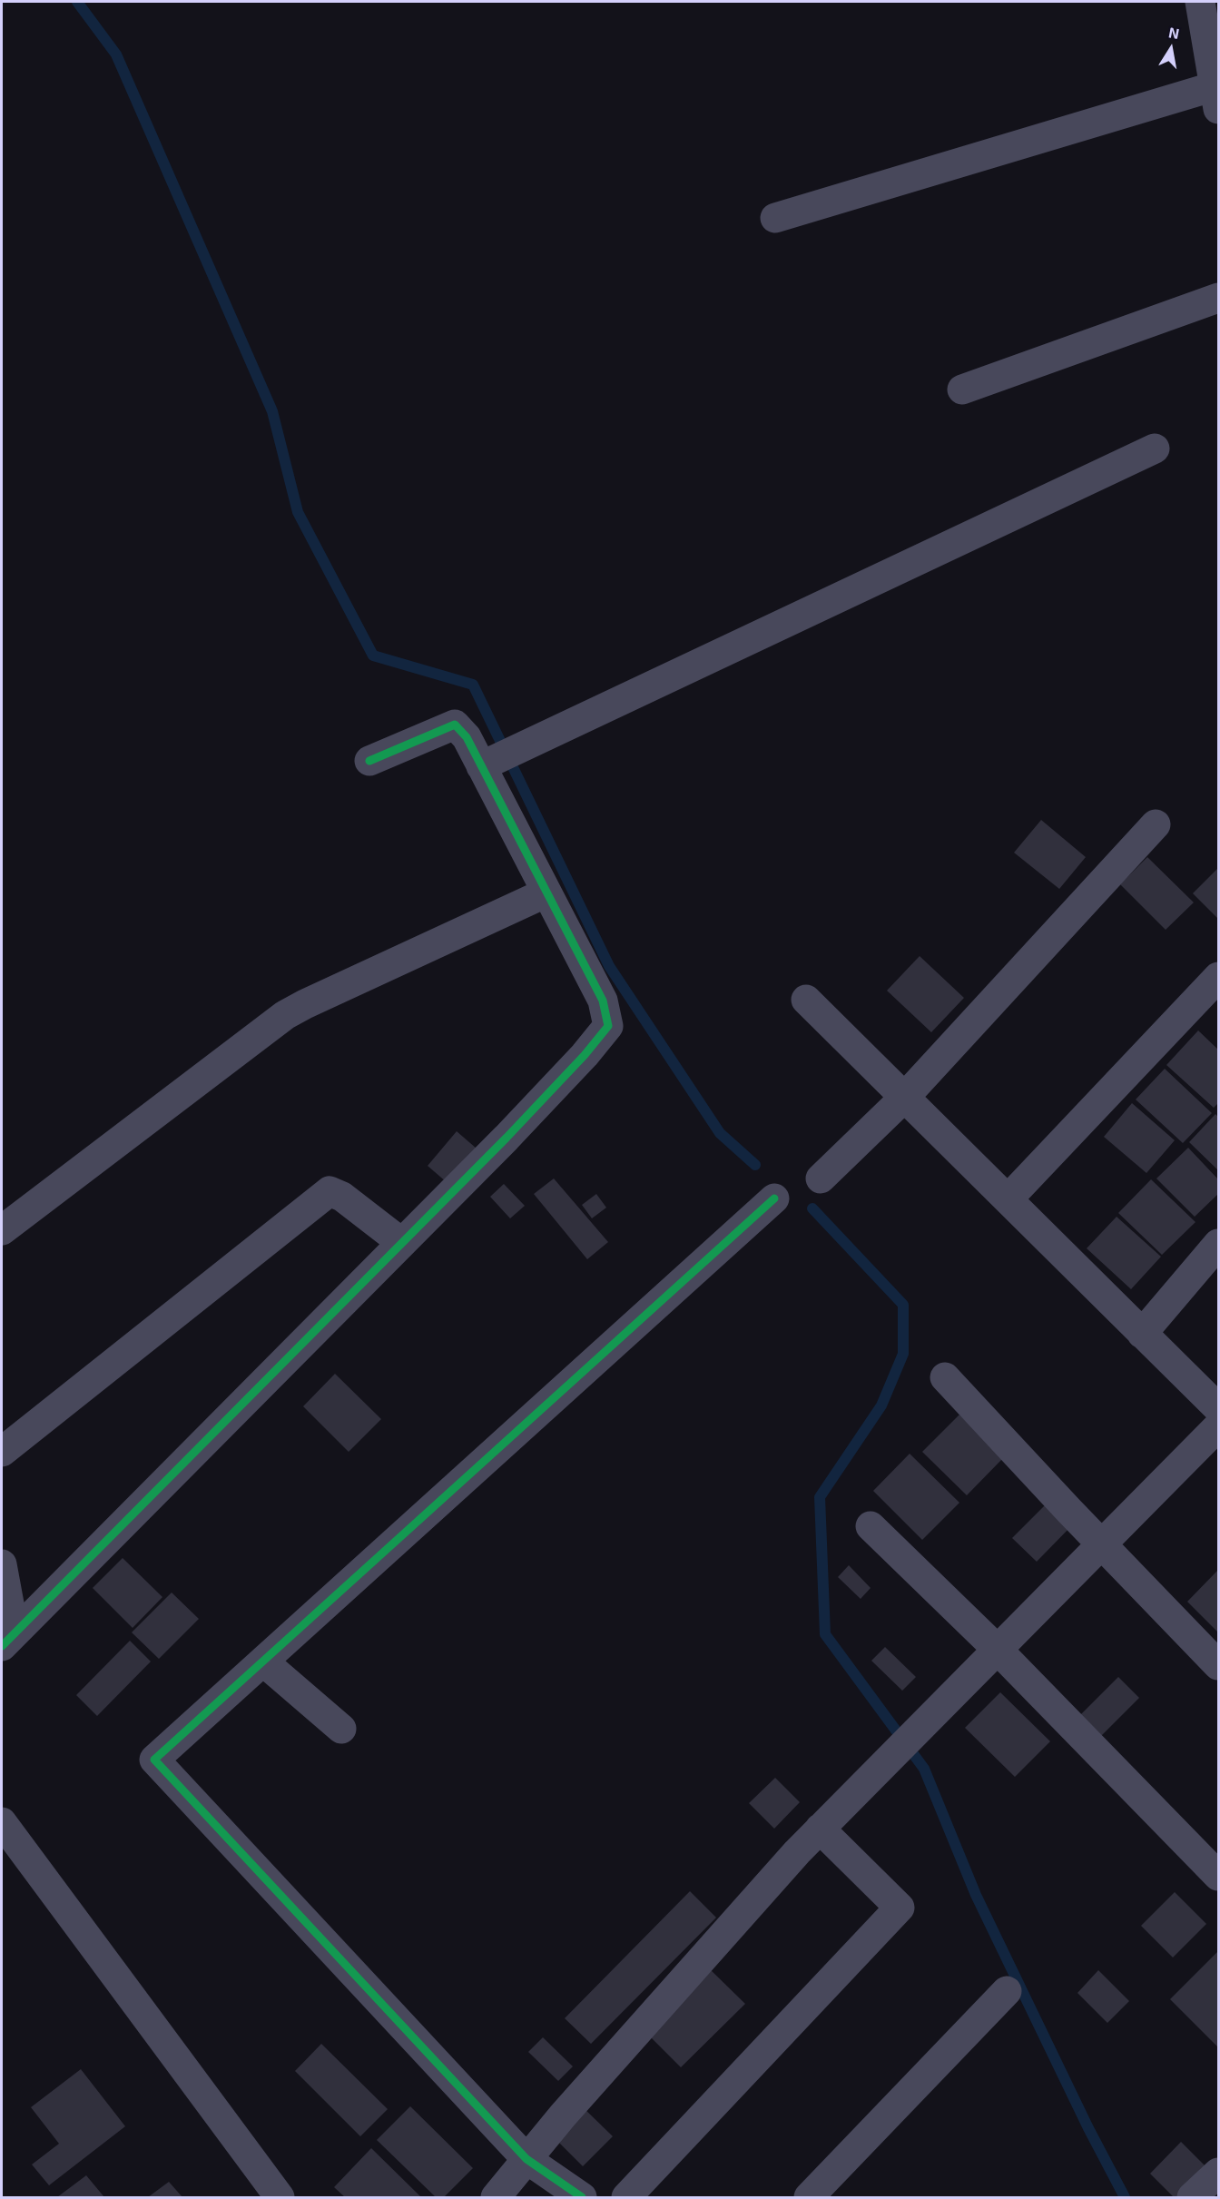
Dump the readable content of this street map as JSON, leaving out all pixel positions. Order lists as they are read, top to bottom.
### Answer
{
  "north": "top"
}
